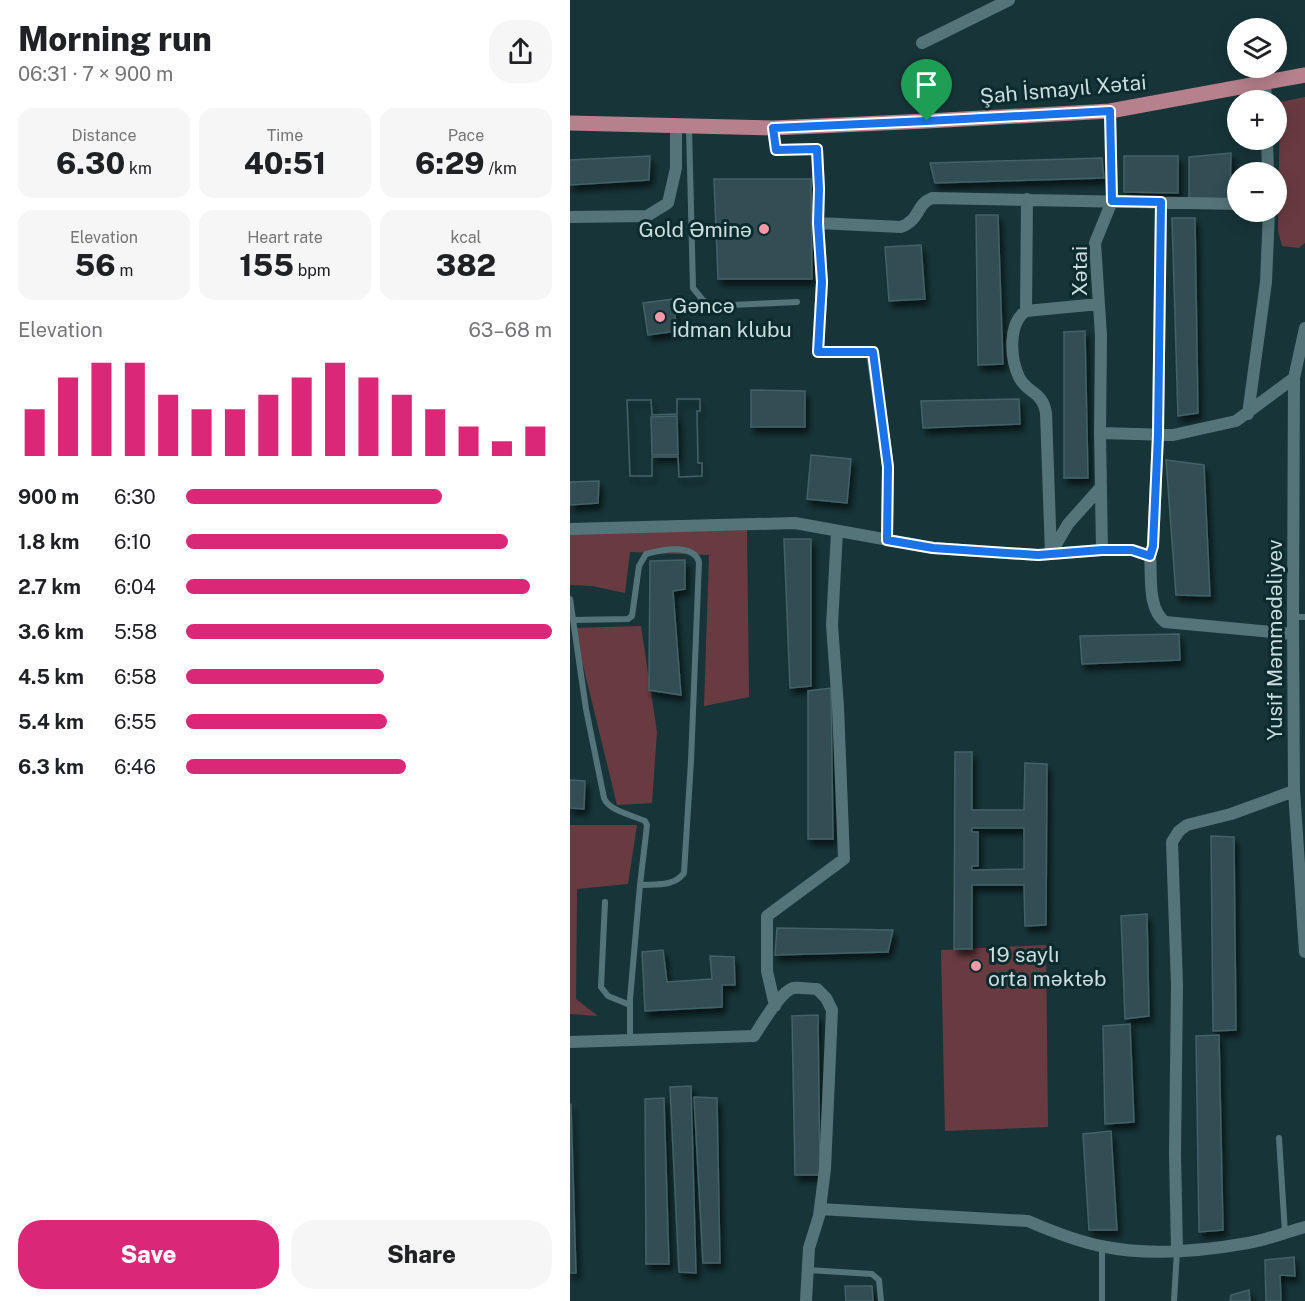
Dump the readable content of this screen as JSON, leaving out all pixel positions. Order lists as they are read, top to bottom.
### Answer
{
  "streets": {
    "main road": ["Şah İsmayıl Xətai"],
    "street": ["Xətai", "Yusif Məmmədəliyev"]
  },
  "crossings": [
    ["Şah İsmayıl Xətai", "Xətai"]
  ],
  "places": ["Gold Əminə", "Gəncə idman klubu", "19 saylı orta məktəb"],
  "page": {
    "heading": ["Morning run", "06:31 · 7 × 900 m"],
    "map_buttons": ["+", "−"],
    "stats": [
      ["Distance", "6.30 km"],
      ["Time", "40:51"],
      ["Pace", "6:29 /km"],
      ["Elevation", "56 m"],
      ["Heart rate", "155 bpm"],
      ["kcal", "382"]
    ],
    "chart": ["Elevation", "63–68 m"],
    "list": [
      {
        "name": "900 m",
        "note": "6:30"
      },
      {
        "name": "1.8 km",
        "note": "6:10"
      },
      {
        "name": "2.7 km",
        "note": "6:04"
      },
      {
        "name": "3.6 km",
        "note": "5:58"
      },
      {
        "name": "4.5 km",
        "note": "6:58"
      },
      {
        "name": "5.4 km",
        "note": "6:55"
      },
      {
        "name": "6.3 km",
        "note": "6:46"
      }
    ],
    "buttons": ["Save", "Share"]
  }
}
